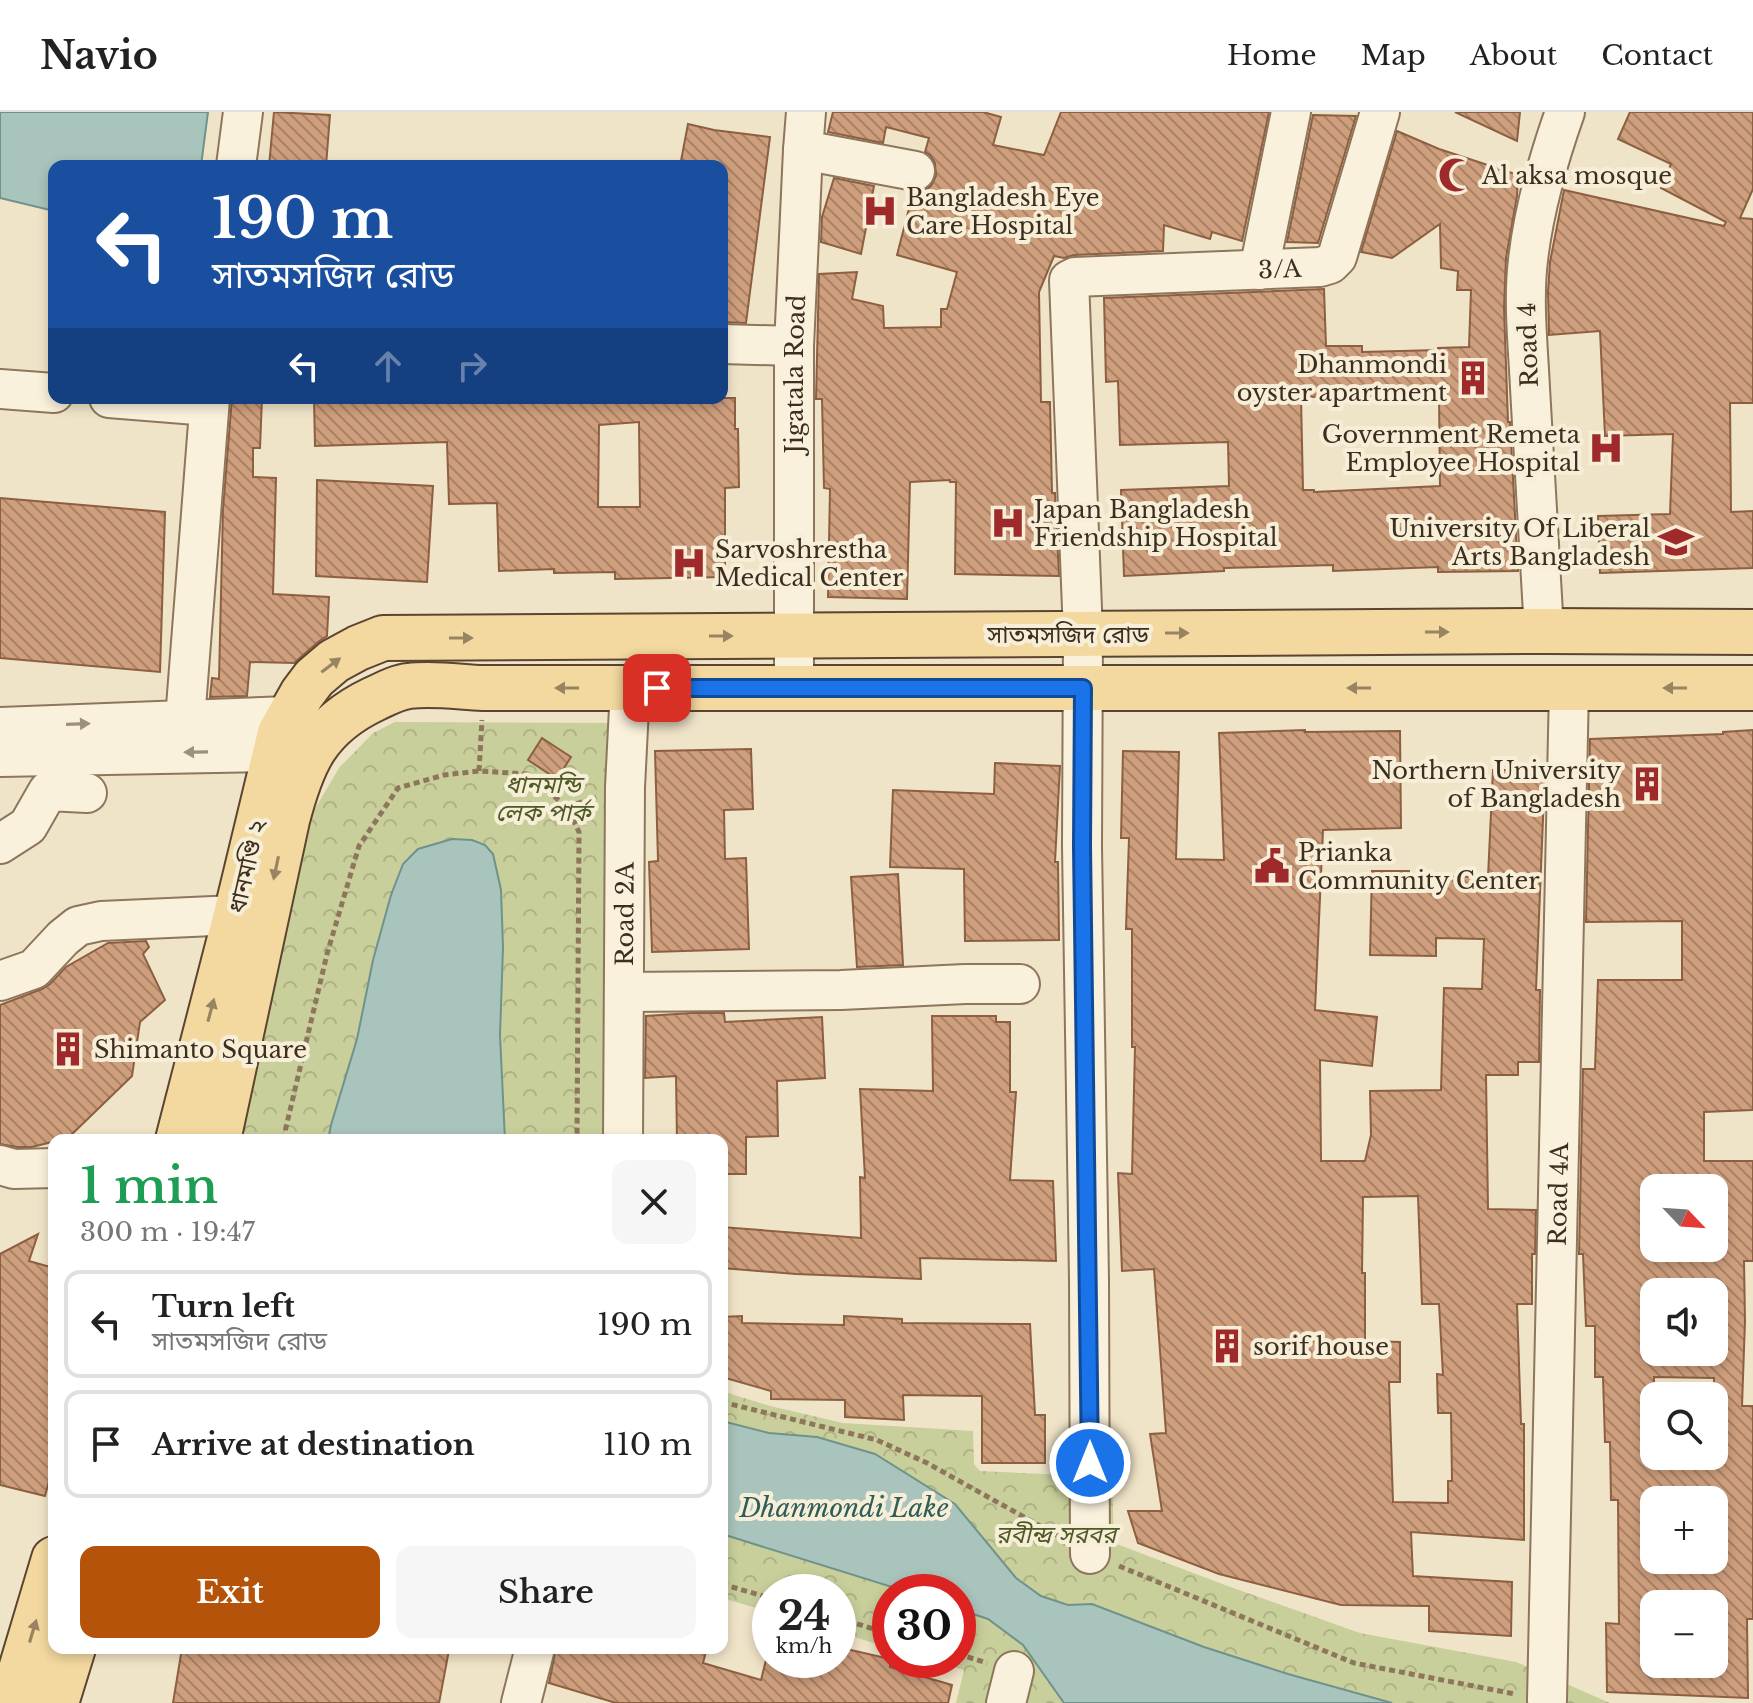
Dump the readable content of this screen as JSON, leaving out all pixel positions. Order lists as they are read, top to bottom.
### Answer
{
  "streets": {
    "main road": ["সাতমসজিদ রোড", "ধানমণ্ডি ২"],
    "street": [
      "3/A",
      "Road 4",
      "Jigatala Road",
      "Road 2A",
      "Road 4A"
    ]
  },
  "crossings": [
    ["3/A", "সাতমসজিদ রোড"],
    ["Road 4", "সাতমসজিদ রোড"],
    ["Jigatala Road", "সাতমসজিদ রোড"],
    ["সাতমসজিদ রোড", "ধানমণ্ডি ২"]
  ],
  "water": ["Dhanmondi Lake"],
  "parks": ["ধানমন্ডি লেক পার্ক", "রবীন্দ্র সরবর"],
  "places": {
    "mosque": ["Al aksa mosque"],
    "hospital": [
      "Bangladesh Eye Care Hospital",
      "Government Remeta Employee Hospital",
      "Japan Bangladesh Friendship Hospital",
      "Sarvoshrestha Medical Center"
    ],
    "building": [
      "Dhanmondi oyster apartment",
      "Northern University of Bangladesh",
      "Shimanto Square",
      "sorif house"
    ],
    "school or university": ["University Of Liberal Arts Bangladesh"],
    "public building": ["Prianka Community Center"]
  },
  "north": "bottom right",
  "page": {
    "header": "Navio",
    "nav": [
      "Home",
      "Map",
      "About",
      "Contact"
    ],
    "turn": ["190 m", "সাতমসজিদ রোড"],
    "heading": ["1 min", "300 m · 19:47"],
    "map_buttons": ["+", "−"],
    "list": [
      {
        "name": "Turn left",
        "note": "সাতমসজিদ রোড",
        "value": "190 m"
      },
      {
        "name": "Arrive at destination",
        "value": "110 m"
      }
    ],
    "buttons": ["Exit", "Share"],
    "speed": "24 km/h",
    "limit": "30"
  }
}
